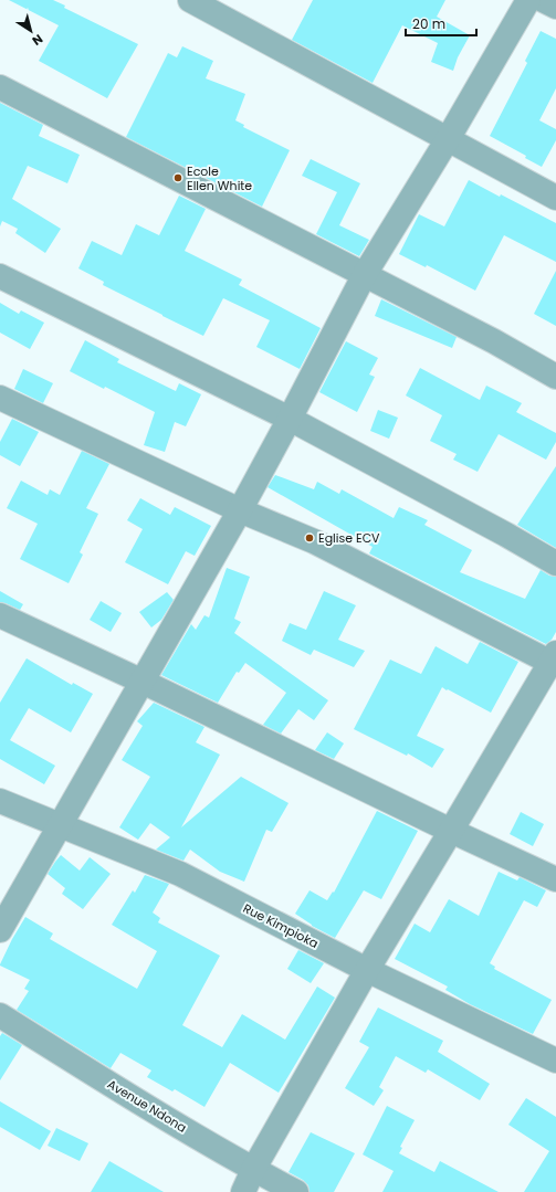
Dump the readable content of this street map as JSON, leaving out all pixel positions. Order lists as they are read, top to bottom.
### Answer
{
  "streets": {
    "street": ["Rue Kimpioka", "Avenue Ndona"]
  },
  "places": ["Ecole Ellen White", "Eglise ECV"],
  "scale_bar": "20 m",
  "north": "bottom right"
}
